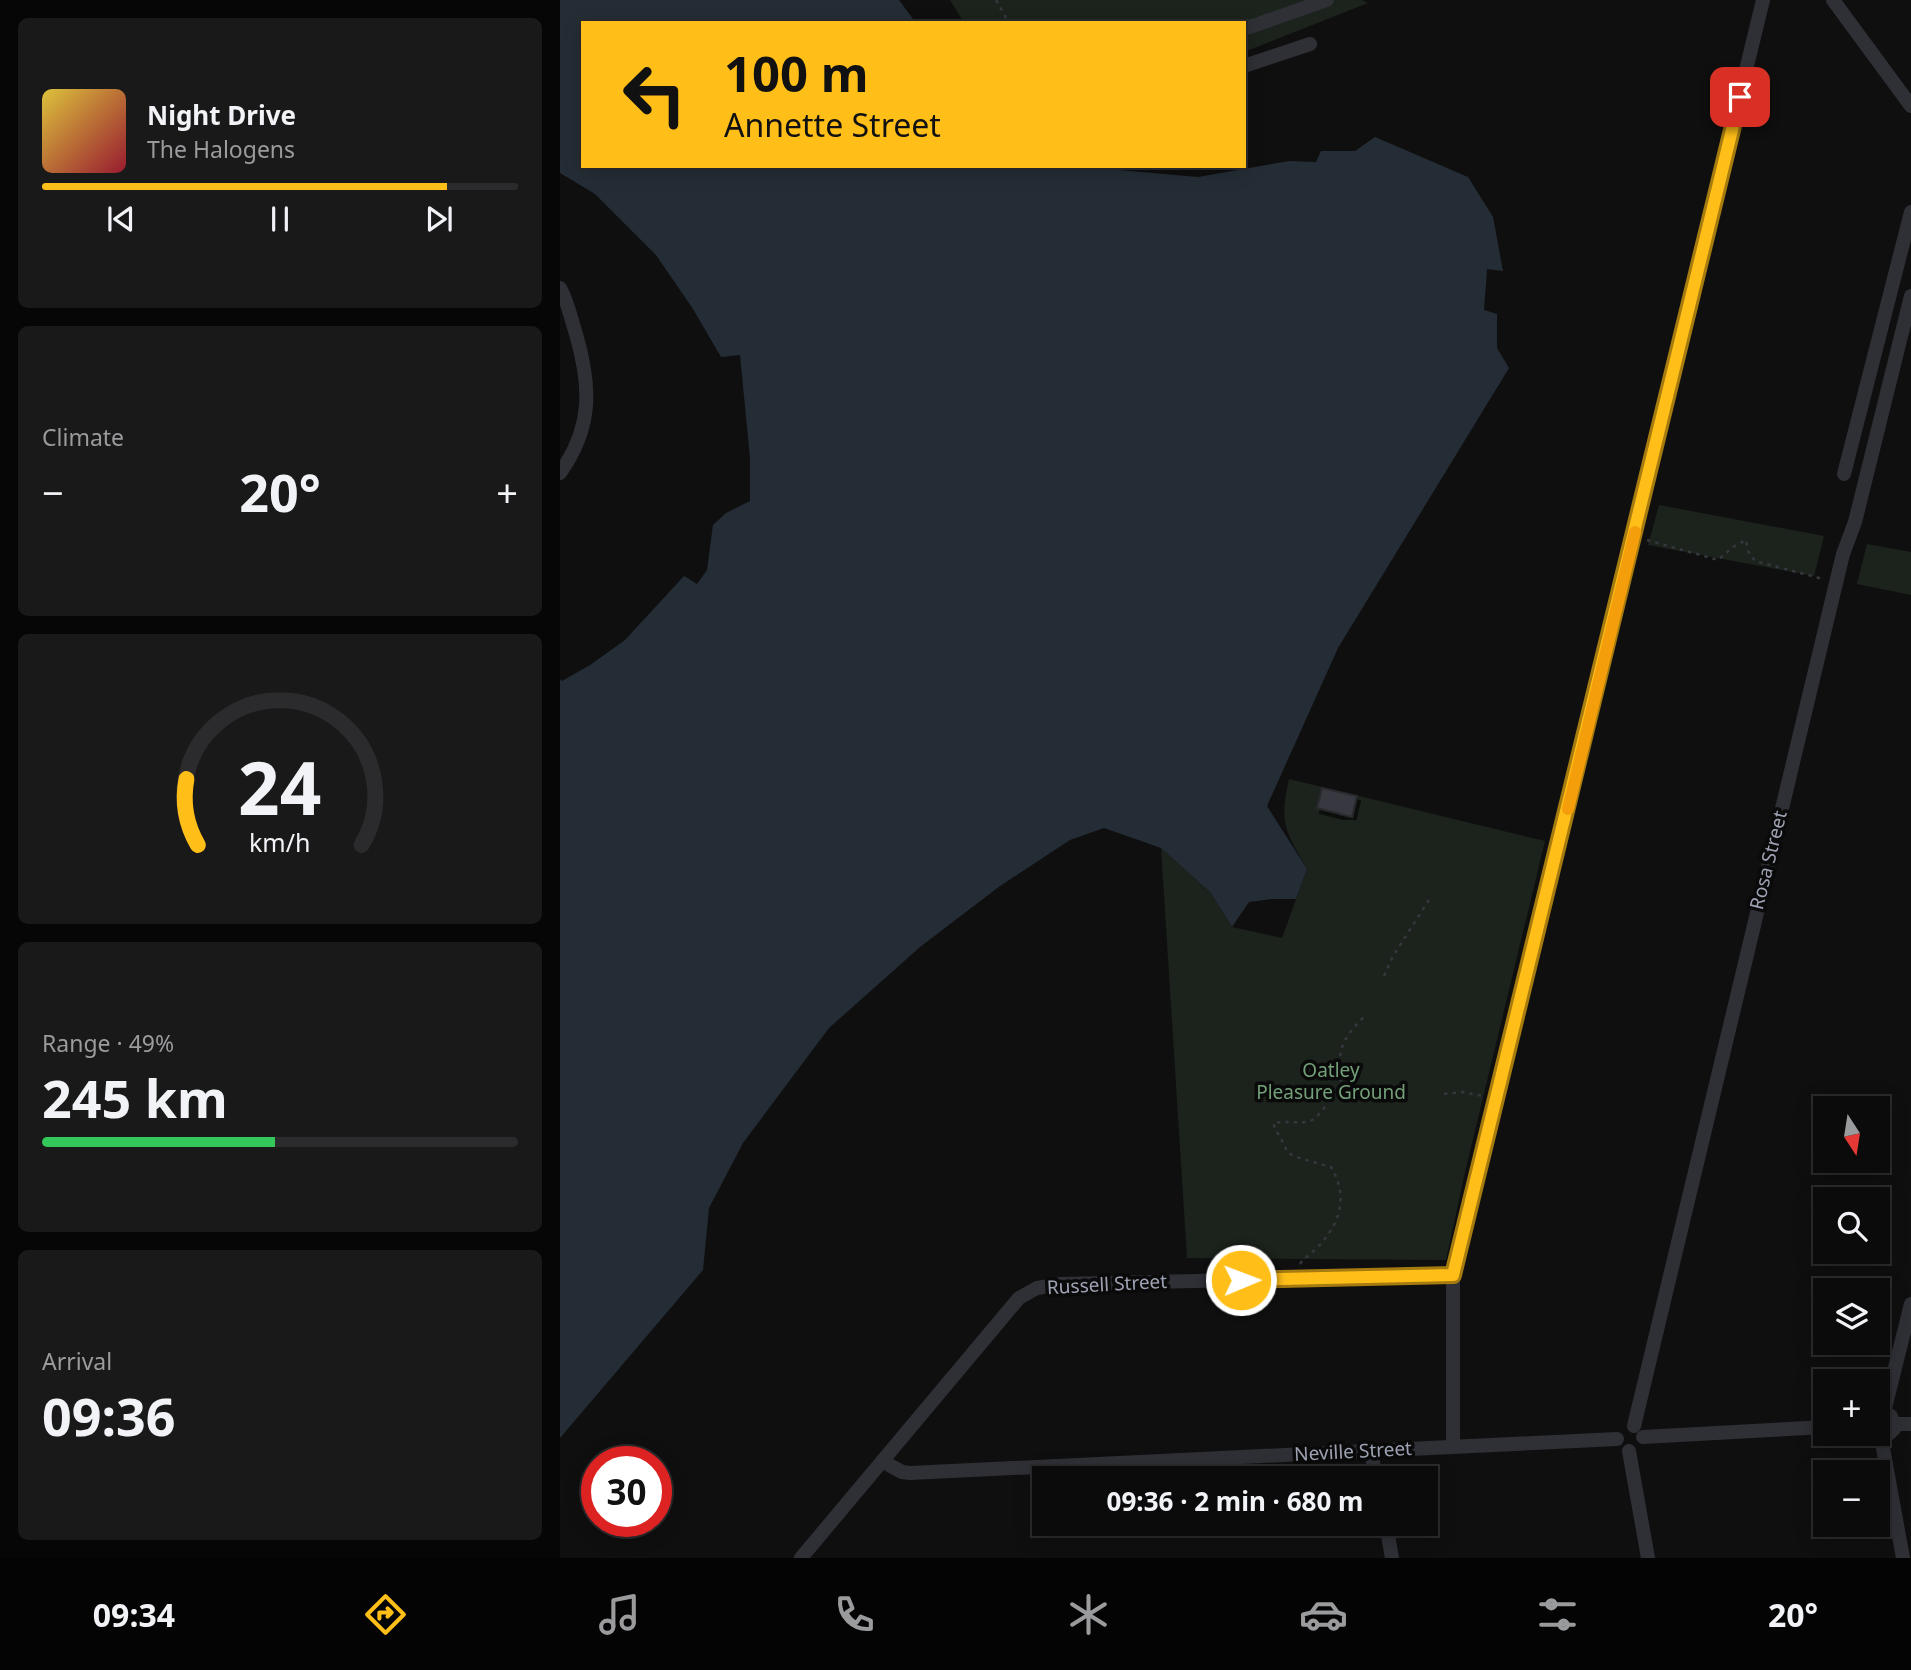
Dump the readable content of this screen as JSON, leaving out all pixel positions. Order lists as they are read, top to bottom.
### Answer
{
  "streets": {
    "street": ["Rosa Street", "Russell Street", "Neville Street"]
  },
  "crossings": [
    ["Rosa Street", "Neville Street"],
    ["Russell Street", "Neville Street"]
  ],
  "parks": ["Oatley Pleasure Ground"],
  "north": "bottom",
  "page": {
    "turn": ["100 m", "Annette Street"],
    "song": ["Night Drive", "The Halogens"],
    "tile": [
      "Climate",
      ["Range · 49%", "245 km"],
      ["Arrival", "09:36"]
    ],
    "heat": ["−", "20°", "+"],
    "map_buttons": ["+", "−"],
    "limit": "30",
    "trip": "09:36 · 2 min · 680 m",
    "tabs": ["09:34", "20°"],
    "gauge": ["24", "km/h"]
  }
}
